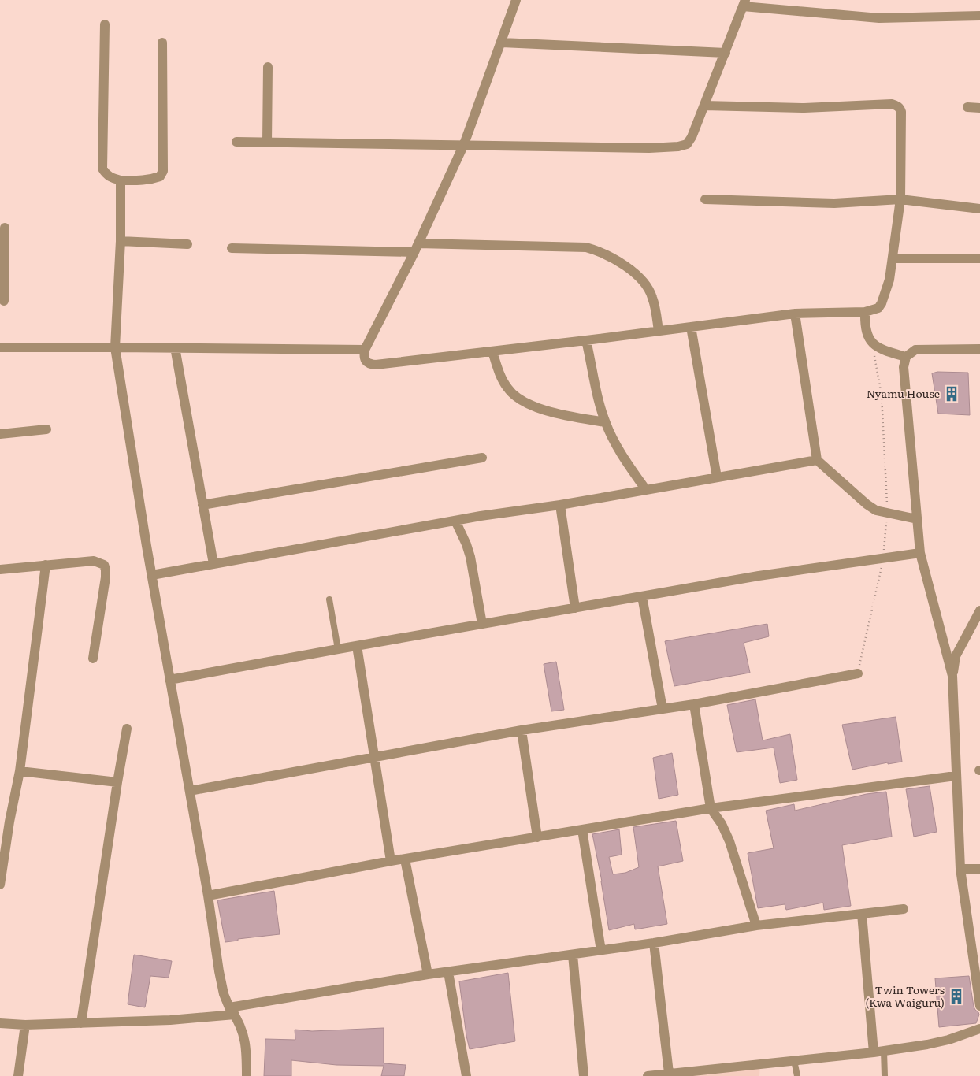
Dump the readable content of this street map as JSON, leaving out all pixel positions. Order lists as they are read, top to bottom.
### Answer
{
  "places": {
    "building": ["Nyamu House", "Twin Towers (Kwa Waiguru)"]
  }
}
